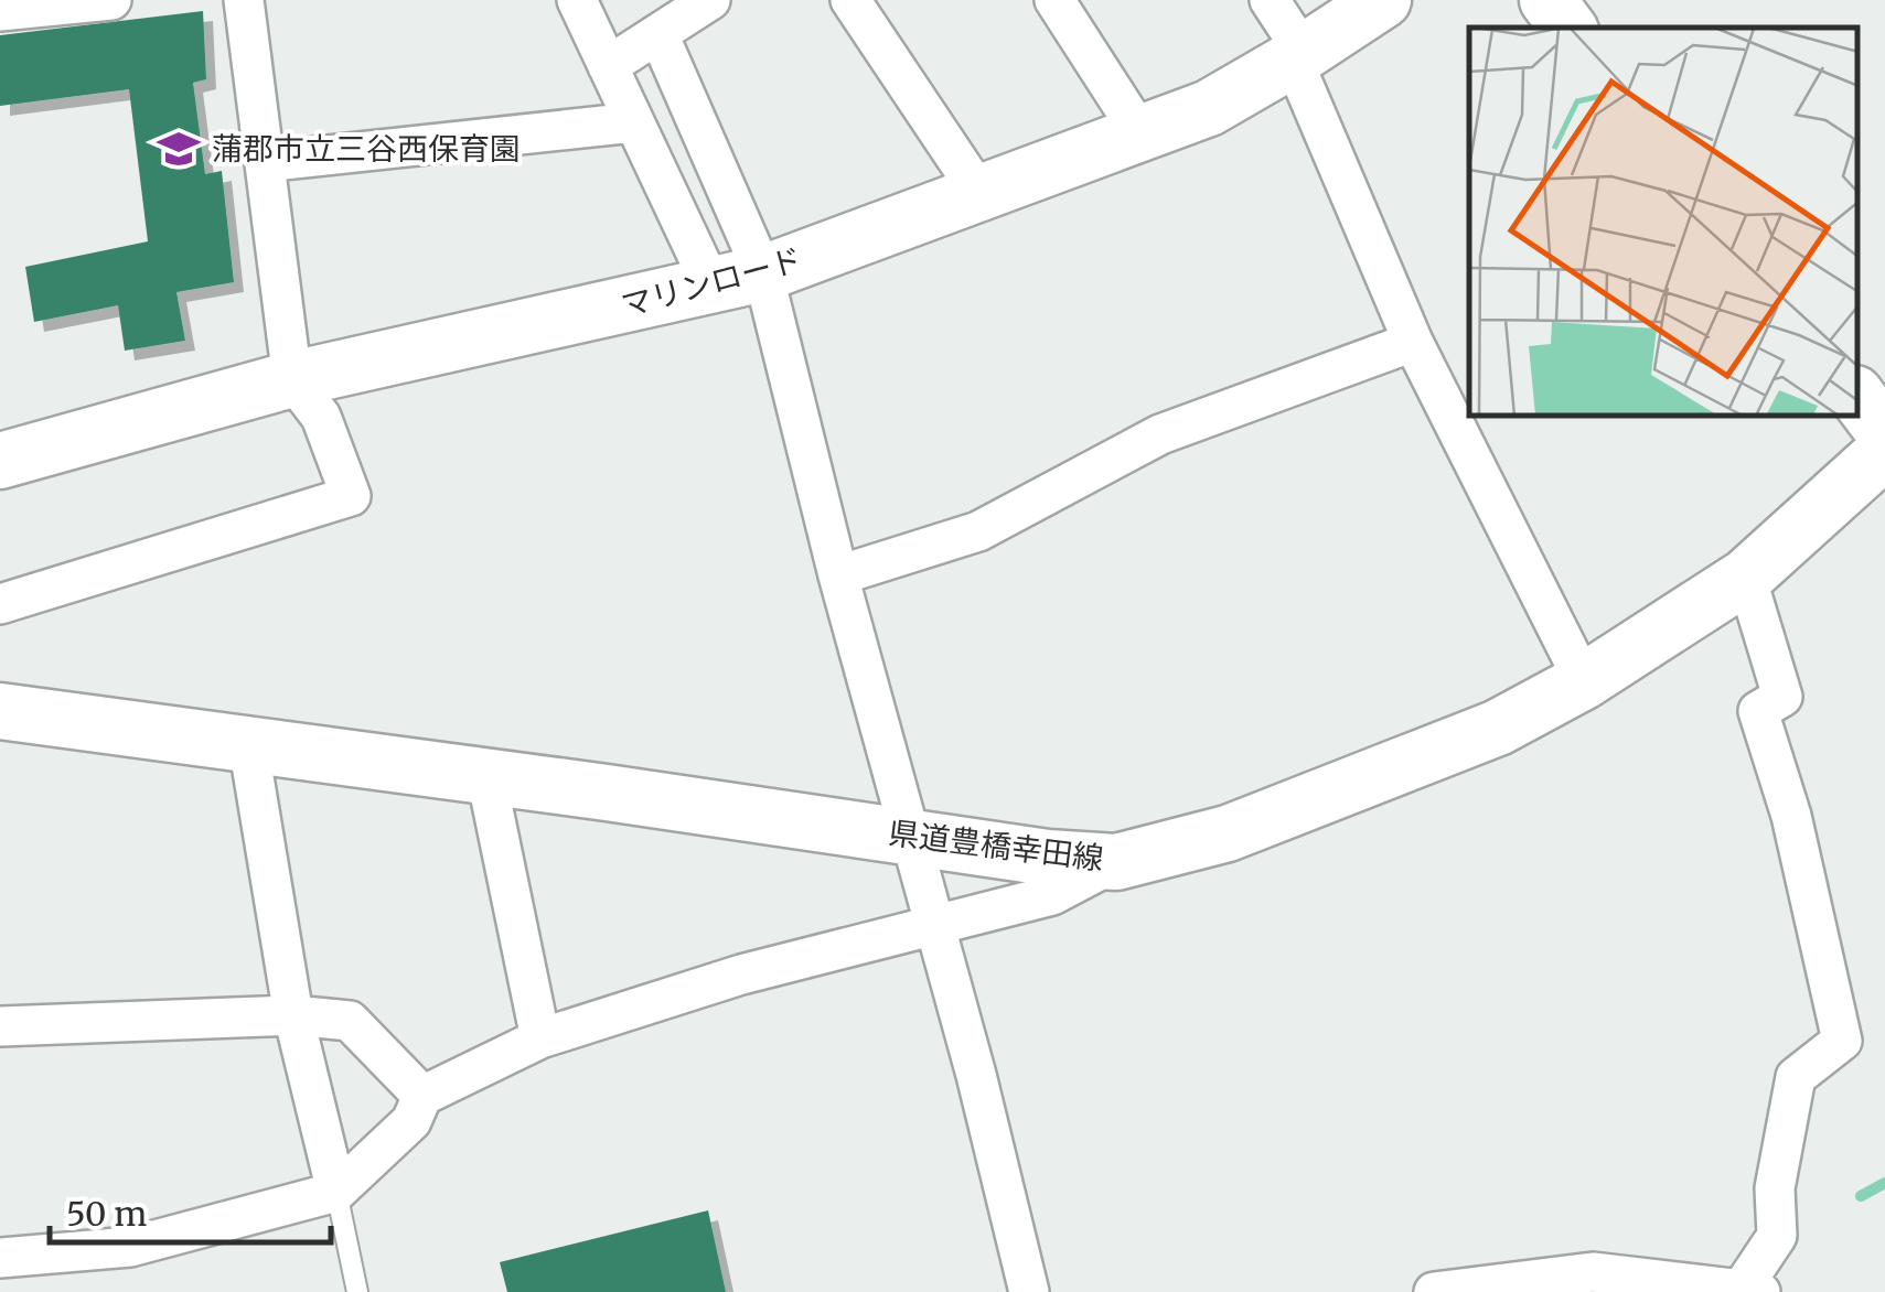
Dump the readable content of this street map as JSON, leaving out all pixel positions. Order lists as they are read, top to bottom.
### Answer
{
  "streets": {
    "main road": ["マリンロード", "県道豊橋幸田線"]
  },
  "places": {
    "school or university": ["蒲郡市立三谷西保育園"]
  },
  "scale_bar": "50 m"
}
